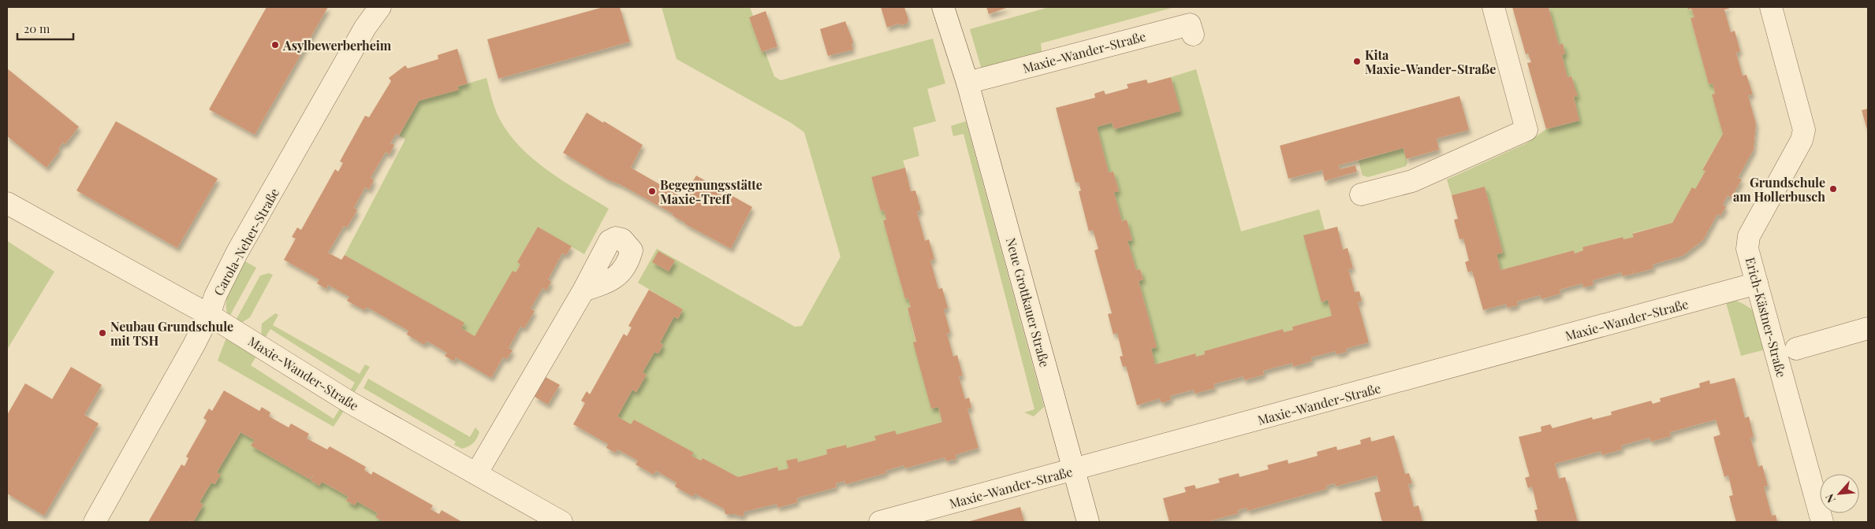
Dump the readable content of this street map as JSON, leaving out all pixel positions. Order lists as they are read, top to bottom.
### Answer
{
  "streets": {
    "street": [
      "Maxie-Wander-Straße",
      "Carola-Neher-Straße",
      "Neue Grottkauer Straße",
      "Erich-Kästner-Straße"
    ]
  },
  "crossings": [
    ["Maxie-Wander-Straße", "Carola-Neher-Straße"],
    ["Maxie-Wander-Straße", "Neue Grottkauer Straße"],
    ["Maxie-Wander-Straße", "Erich-Kästner-Straße"]
  ],
  "places": [
    "Asylbewerberheim",
    "Kita Maxie-Wander-Straße",
    "Grundschule am Hollerbusch",
    "Begegnungsstätte Maxie-Treff",
    "Neubau Grundschule mit TSH"
  ],
  "scale_bar": "20 m",
  "north": "bottom left"
}
